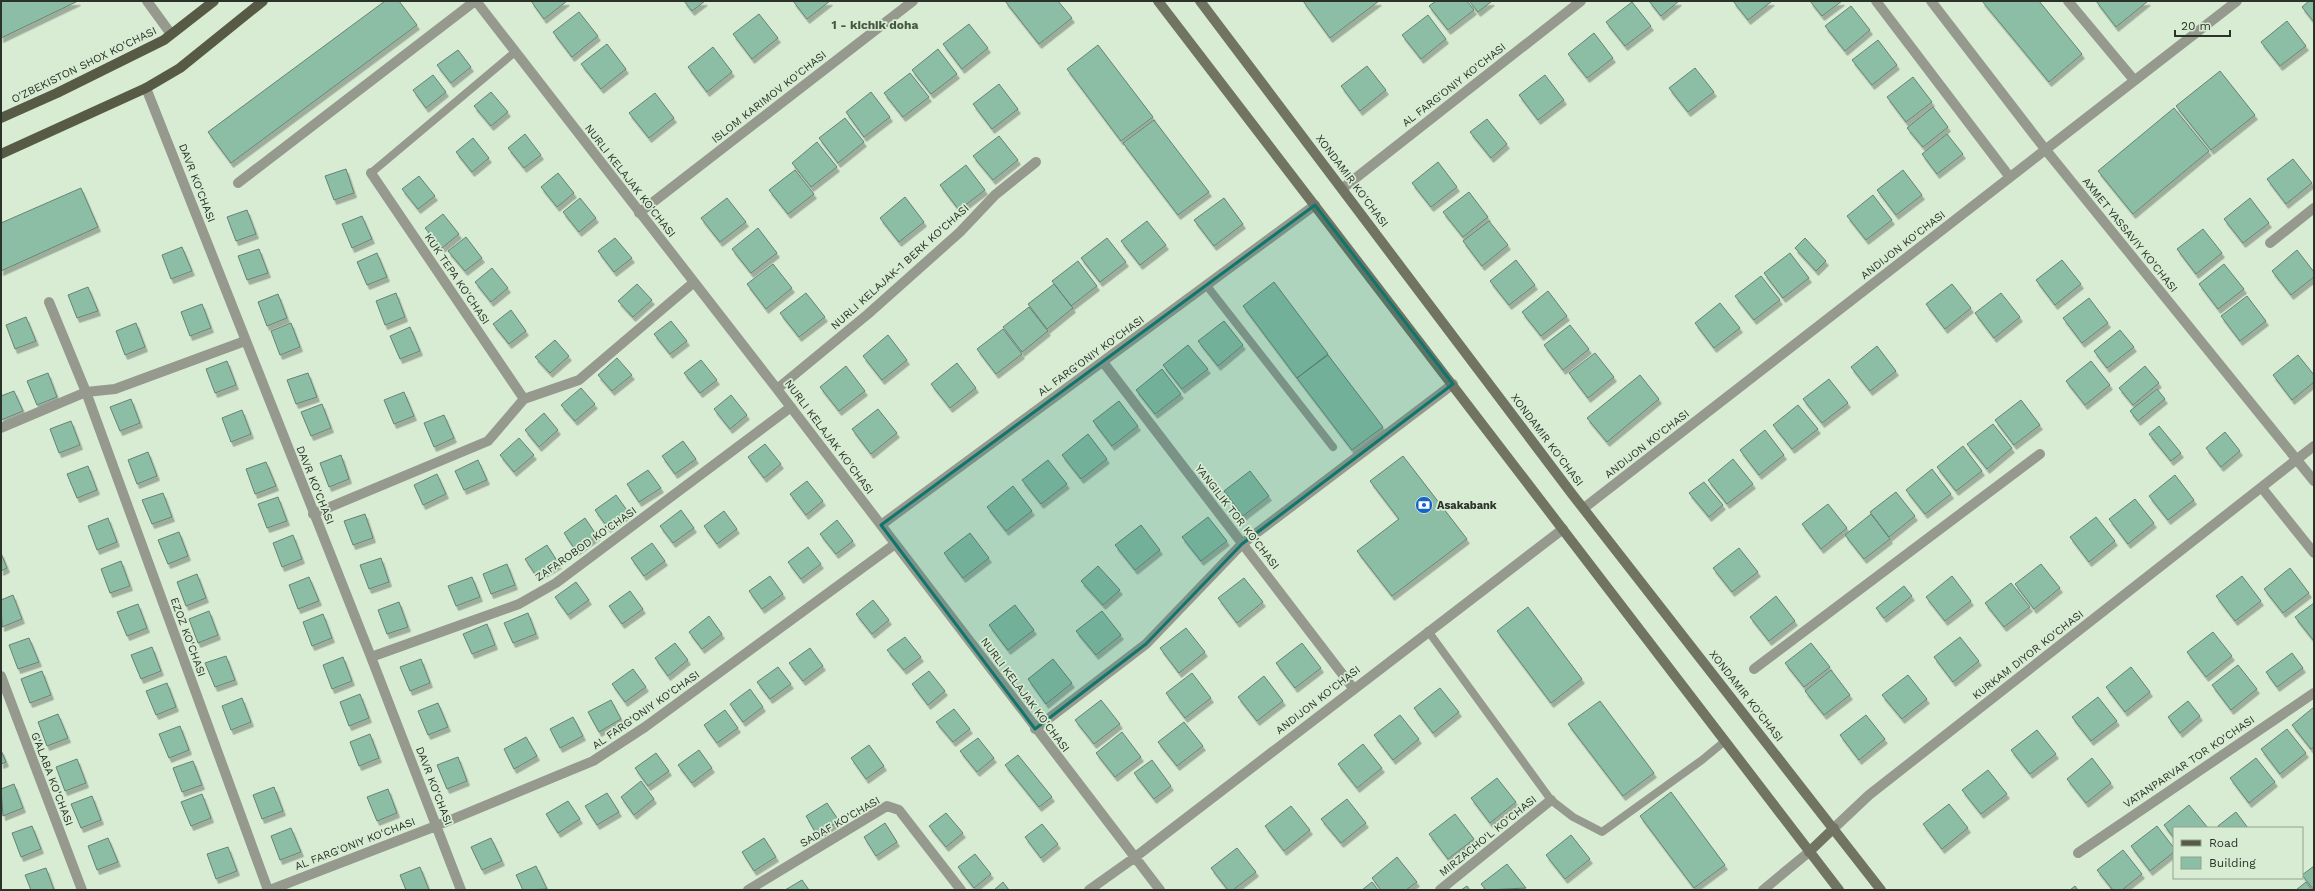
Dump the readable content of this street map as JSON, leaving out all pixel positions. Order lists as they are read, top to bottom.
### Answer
{
  "streets": {
    "main road": ["O'ZBEKISTON SHOX KO'CHASI", "XONDAMIR KO'CHASI", "KURKAM DIYOR KO'CHASI"],
    "street": [
      "AL FARG'ONIY KO'CHASI",
      "ISLOM KARIMOV KO'CHASI",
      "NURLI KELAJAK KO'CHASI",
      "DAVR KO'CHASI",
      "AXMET YASSAVIY KO'CHASI",
      "ANDIJON KO'CHASI",
      "NURLI KELAJAK-1 BERK KO'CHASI",
      "KUK TEPA KO'CHASI",
      "YANGILIK TOR KO'CHASI",
      "ZAFAROBOD KO'CHASI",
      "EZOZ KO'CHASI",
      "VATANPARVAR TOR KO'CHASI",
      "G'ALABA KO'CHASI",
      "SADAF KO'CHASI",
      "MIRZACHO'L KO'CHASI"
    ]
  },
  "crossings": [
    ["AL FARG'ONIY KO'CHASI", "NURLI KELAJAK KO'CHASI"],
    ["AL FARG'ONIY KO'CHASI", "XONDAMIR KO'CHASI"],
    ["AL FARG'ONIY KO'CHASI", "DAVR KO'CHASI"],
    ["AL FARG'ONIY KO'CHASI", "YANGILIK TOR KO'CHASI"],
    ["AL FARG'ONIY KO'CHASI", "EZOZ KO'CHASI"],
    ["ISLOM KARIMOV KO'CHASI", "NURLI KELAJAK KO'CHASI"],
    ["NURLI KELAJAK KO'CHASI", "ANDIJON KO'CHASI"],
    ["NURLI KELAJAK KO'CHASI", "NURLI KELAJAK-1 BERK KO'CHASI"],
    ["NURLI KELAJAK KO'CHASI", "ZAFAROBOD KO'CHASI"],
    ["XONDAMIR KO'CHASI", "ANDIJON KO'CHASI"],
    ["XONDAMIR KO'CHASI", "KURKAM DIYOR KO'CHASI"],
    ["DAVR KO'CHASI", "ZAFAROBOD KO'CHASI"],
    ["AXMET YASSAVIY KO'CHASI", "ANDIJON KO'CHASI"],
    ["AXMET YASSAVIY KO'CHASI", "KURKAM DIYOR KO'CHASI"],
    ["ANDIJON KO'CHASI", "YANGILIK TOR KO'CHASI"]
  ],
  "districts": ["1 - kichik doha"],
  "places": {
    "bank": ["Asakabank"]
  },
  "legend": ["Road", "Building"],
  "scale_bar": "20 m"
}
